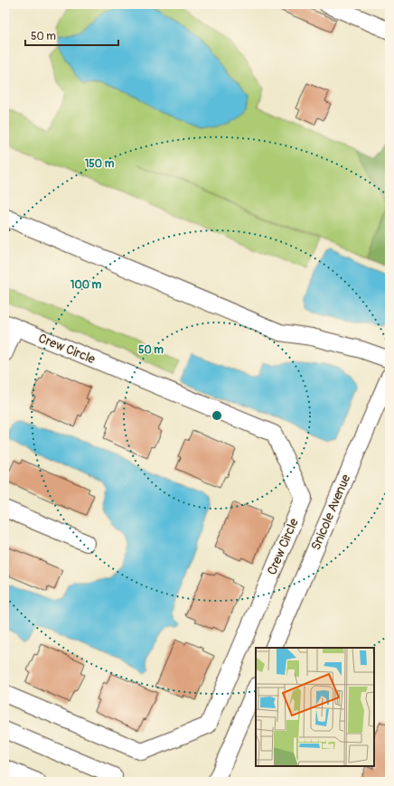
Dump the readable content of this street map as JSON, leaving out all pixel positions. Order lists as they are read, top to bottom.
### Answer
{
  "streets": {
    "street": ["Crew Circle", "Snicole Avenue"]
  },
  "scale_bar": "50 m",
  "rings": ["150 m", "100 m", "50 m"]
}
